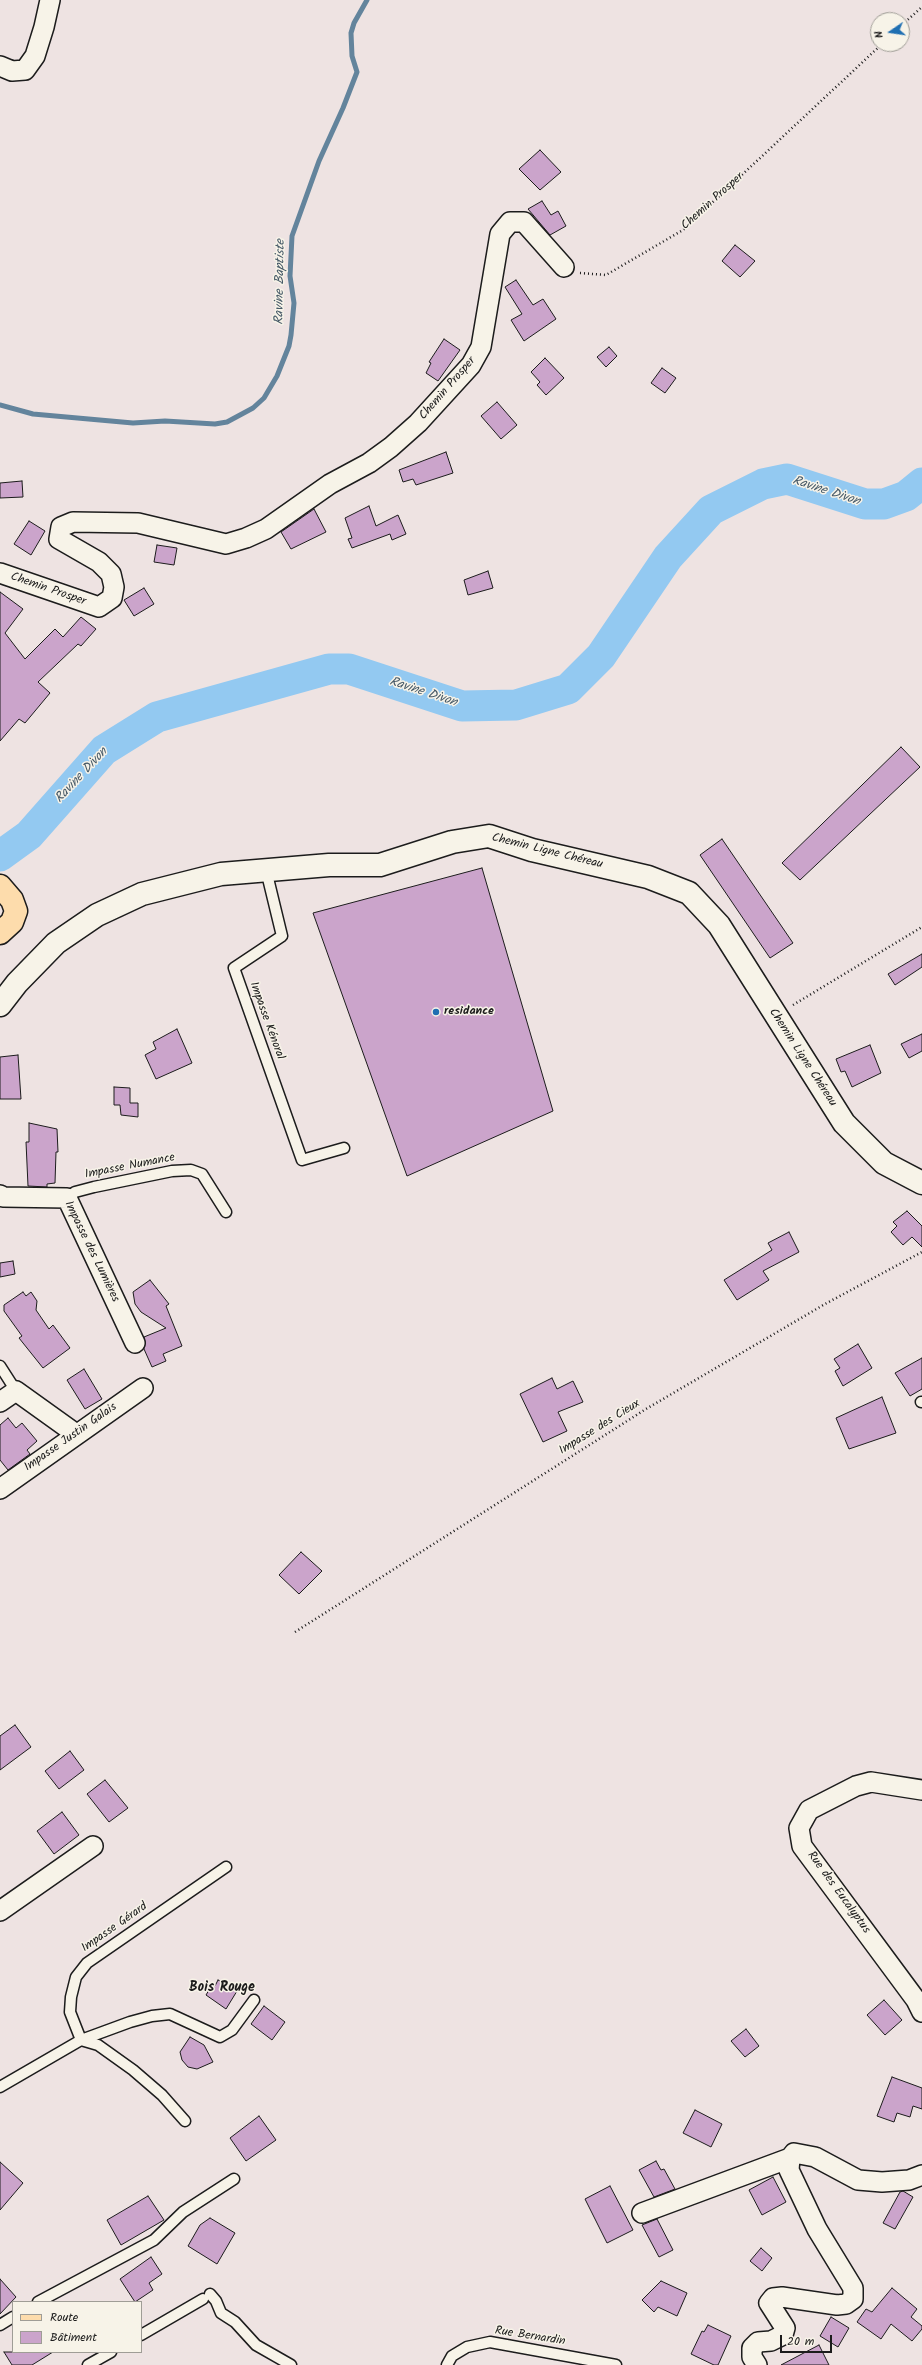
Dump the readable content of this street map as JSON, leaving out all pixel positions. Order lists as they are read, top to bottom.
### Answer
{
  "streets": {
    "street": [
      "Chemin Prosper",
      "Chemin Ligne Chéreau",
      "Impasse des Lumières",
      "Impasse Justin Galais",
      "Rue des Eucalyptus"
    ],
    "lane": [
      "Impasse Kénoral",
      "Impasse Numance",
      "Impasse Gérard",
      "Rue Bernardin"
    ],
    "path": ["Impasse des Cieux"]
  },
  "crossings": [
    ["Chemin Ligne Chéreau", "Impasse Kénoral"],
    ["Impasse Numance", "Impasse des Lumières"]
  ],
  "districts": ["Bois Rouge"],
  "water": ["Ravine Baptiste", "Ravine Divon"],
  "places": ["residance"],
  "legend": ["Route", "Bâtiment"],
  "scale_bar": "20 m",
  "north": "left"
}
